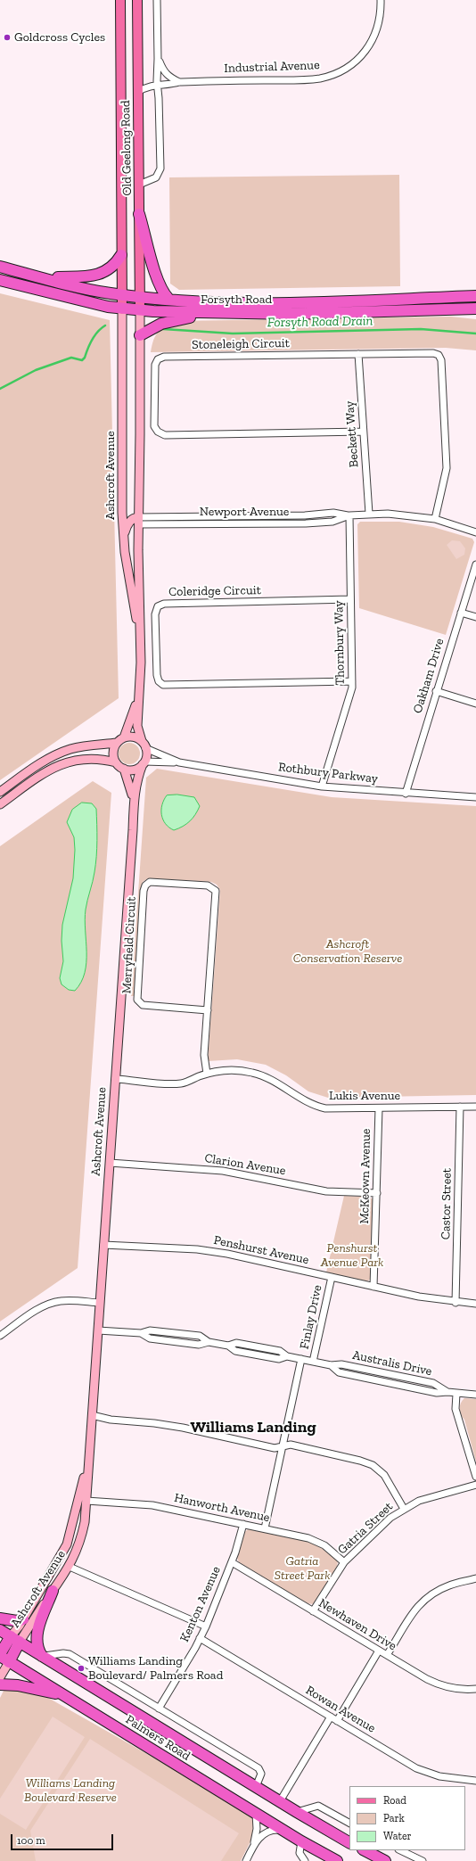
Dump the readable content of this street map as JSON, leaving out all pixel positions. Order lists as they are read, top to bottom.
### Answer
{
  "streets": {
    "highway": ["Forsyth Road", "Palmers Road"],
    "main road": ["Old Geelong Road", "Ashcroft Avenue"],
    "street": [
      "Industrial Avenue",
      "Stoneleigh Circuit",
      "Beckett Way",
      "Newport Avenue",
      "Coleridge Circuit",
      "Thornbury Way",
      "Oakham Drive",
      "Rothbury Parkway",
      "Merryfield Circuit",
      "Lukis Avenue",
      "Clarion Avenue",
      "McKeown Avenue",
      "Castor Street",
      "Penshurst Avenue",
      "Finlay Drive",
      "Australis Drive",
      "Hanworth Avenue",
      "Gatria Street",
      "Kenton Avenue",
      "Newhaven Drive",
      "Rowan Avenue"
    ]
  },
  "crossings": [
    ["Industrial Avenue", "Old Geelong Road"],
    ["Old Geelong Road", "Forsyth Road"],
    ["Old Geelong Road", "Ashcroft Avenue"],
    ["Forsyth Road", "Ashcroft Avenue"],
    ["Stoneleigh Circuit", "Beckett Way"],
    ["Stoneleigh Circuit", "Newport Avenue"],
    ["Beckett Way", "Newport Avenue"],
    ["Ashcroft Avenue", "Newport Avenue"],
    ["Ashcroft Avenue", "Rothbury Parkway"],
    ["Ashcroft Avenue", "Lukis Avenue"],
    ["Ashcroft Avenue", "Clarion Avenue"],
    ["Ashcroft Avenue", "Penshurst Avenue"],
    ["Ashcroft Avenue", "Australis Drive"],
    ["Ashcroft Avenue", "Hanworth Avenue"],
    ["Ashcroft Avenue", "Palmers Road"],
    ["Newport Avenue", "Thornbury Way"],
    ["Coleridge Circuit", "Thornbury Way"],
    ["Thornbury Way", "Rothbury Parkway"],
    ["Oakham Drive", "Rothbury Parkway"],
    ["Merryfield Circuit", "Lukis Avenue"],
    ["Lukis Avenue", "McKeown Avenue"],
    ["Lukis Avenue", "Castor Street"],
    ["Clarion Avenue", "McKeown Avenue"],
    ["McKeown Avenue", "Penshurst Avenue"],
    ["Castor Street", "Penshurst Avenue"],
    ["Penshurst Avenue", "Finlay Drive"],
    ["Finlay Drive", "Australis Drive"],
    ["Finlay Drive", "Hanworth Avenue"],
    ["Hanworth Avenue", "Gatria Street"],
    ["Hanworth Avenue", "Kenton Avenue"],
    ["Gatria Street", "Newhaven Drive"],
    ["Kenton Avenue", "Newhaven Drive"],
    ["Kenton Avenue", "Rowan Avenue"],
    ["Kenton Avenue", "Palmers Road"]
  ],
  "districts": ["Williams Landing"],
  "water": ["Forsyth Road Drain"],
  "parks": [
    "Ashcroft Conservation Reserve",
    "Penshurst Avenue Park",
    "Gatria Street Park",
    "Williams Landing Boulevard Reserve"
  ],
  "places": ["Goldcross Cycles", "Williams Landing Boulevard/ Palmers Road"],
  "legend": ["Road", "Park", "Water"],
  "scale_bar": "100 m"
}
